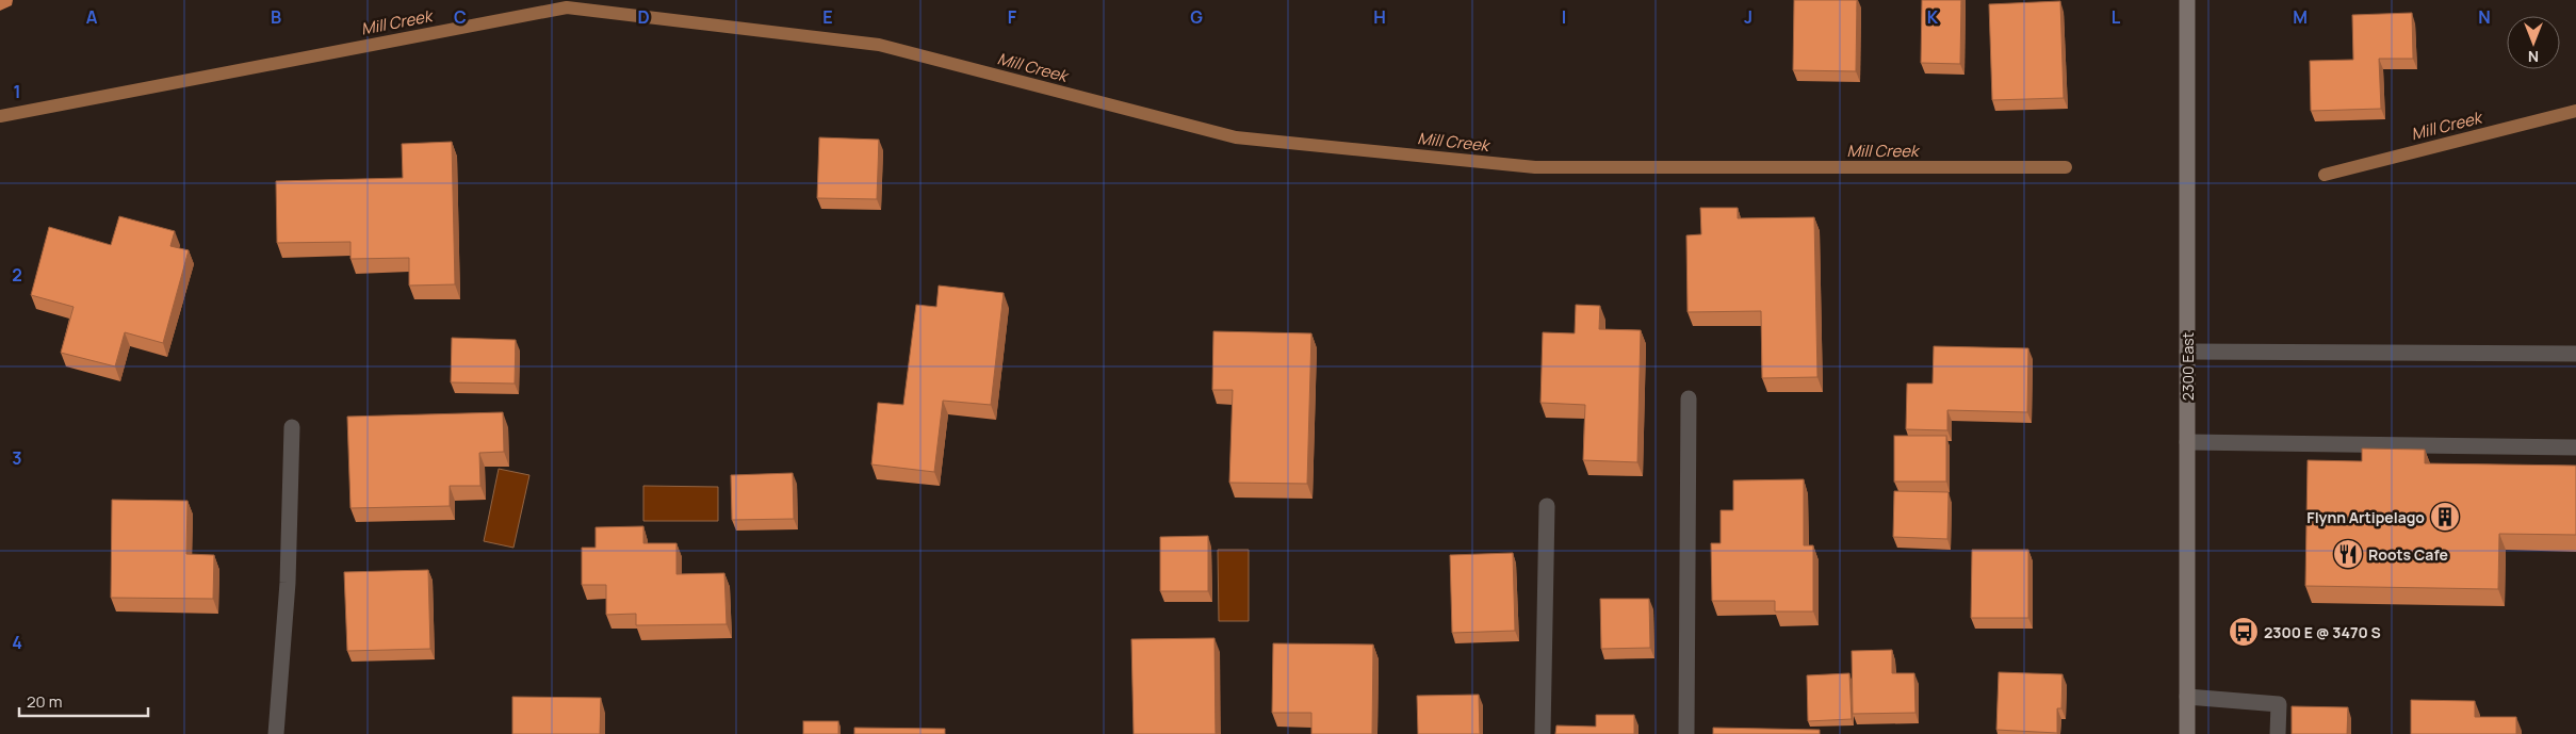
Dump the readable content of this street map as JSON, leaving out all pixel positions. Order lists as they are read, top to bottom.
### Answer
{
  "streets": {
    "main road": ["2300 East"]
  },
  "water": ["Mill Creek"],
  "places": {
    "building": ["Flynn Artipelago"],
    "restaurant": ["Roots Cafe"],
    "bus stop": ["2300 E @ 3470 S"]
  },
  "scale_bar": "20 m",
  "north": "bottom",
  "grid": {
    "columns": [
      "A",
      "B",
      "C",
      "D",
      "E",
      "F",
      "G",
      "H",
      "I",
      "J",
      "K",
      "L",
      "M",
      "N"
    ],
    "rows": [
      "1",
      "2",
      "3",
      "4"
    ]
  }
}
